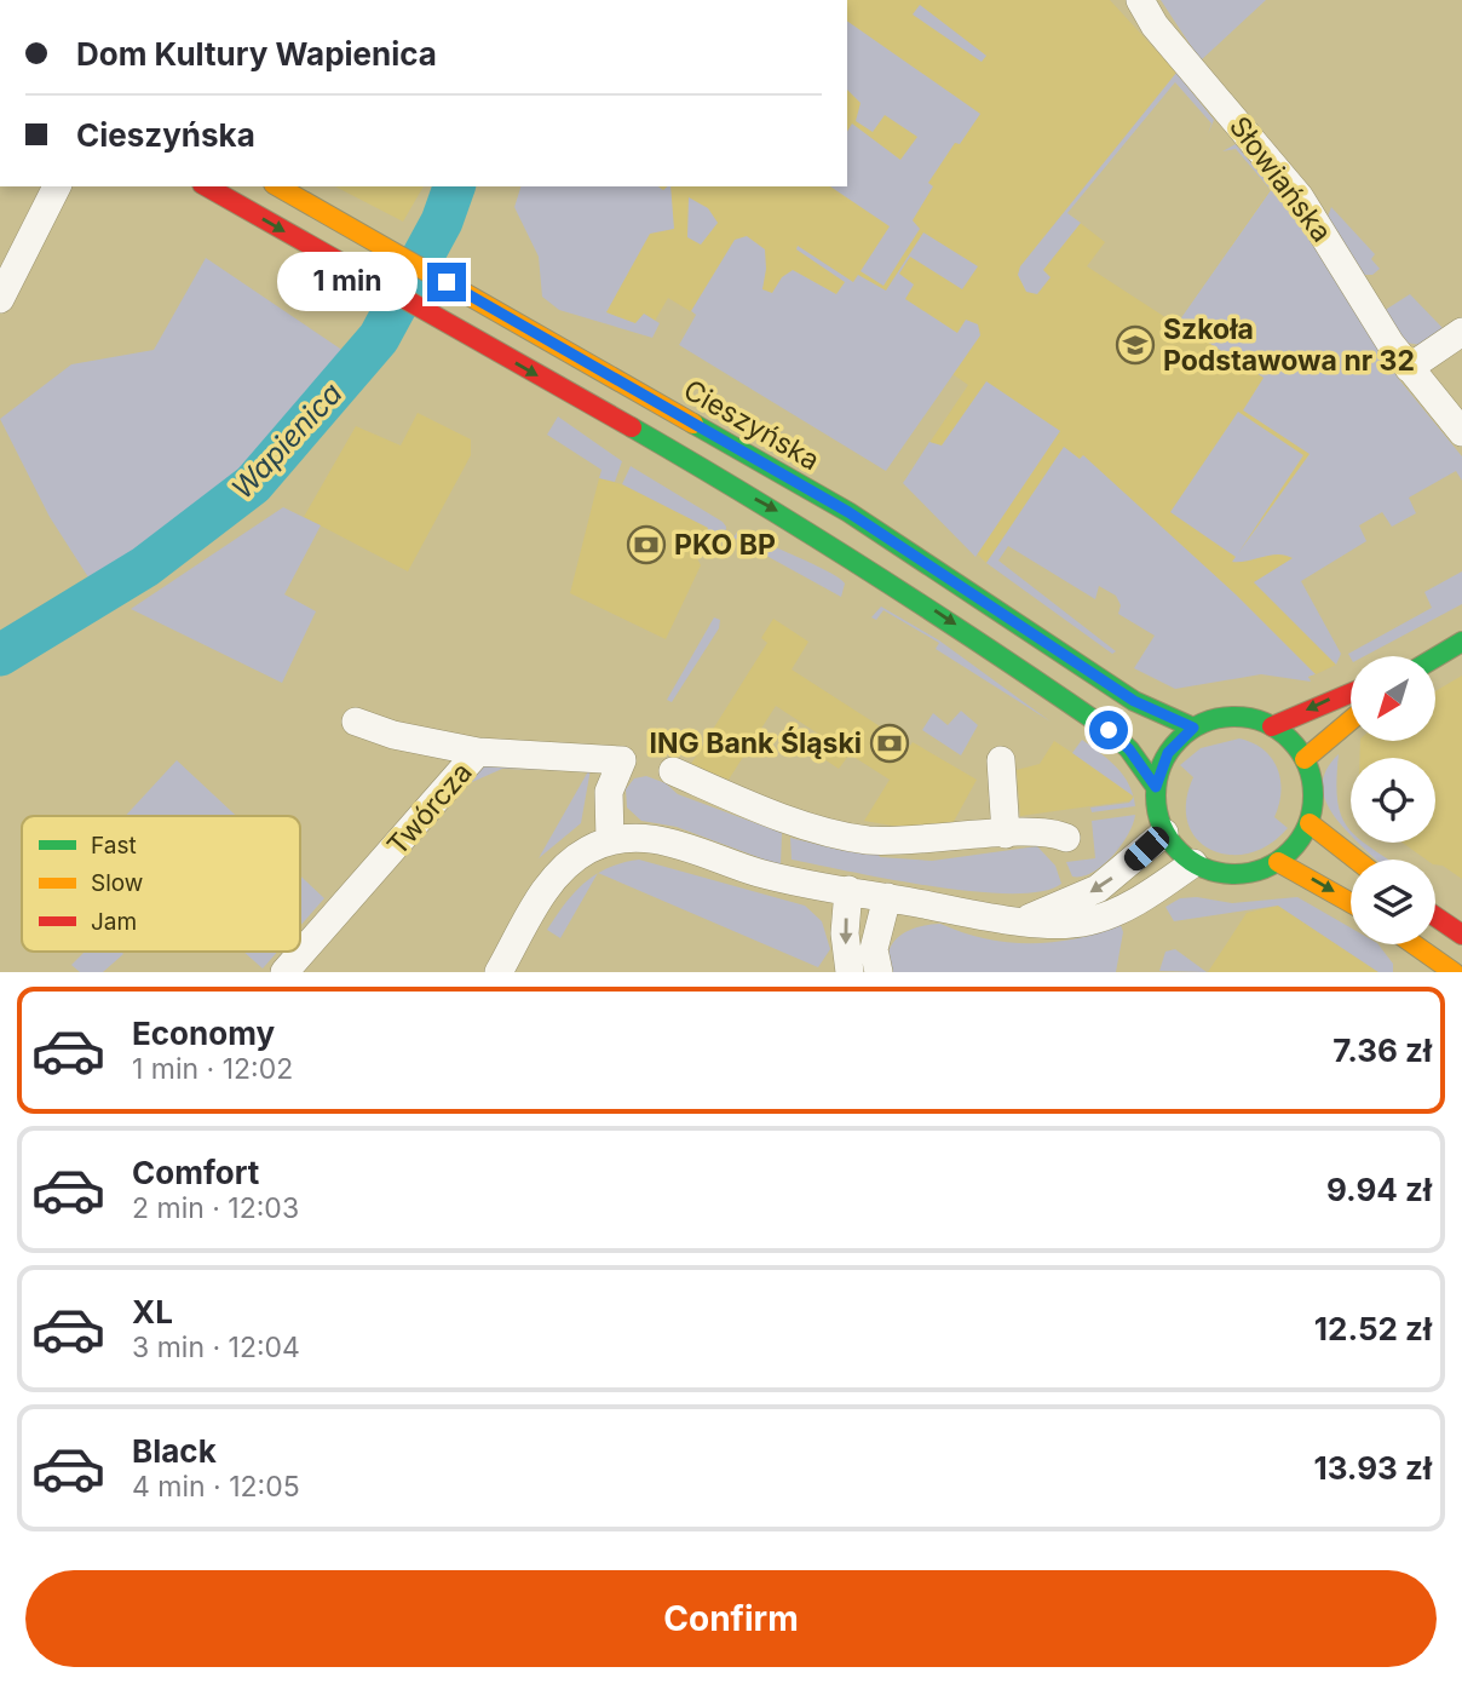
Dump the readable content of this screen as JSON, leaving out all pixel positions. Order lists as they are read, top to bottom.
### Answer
{
  "streets": {
    "main road": ["Cieszyńska"],
    "street": ["Słowiańska", "Twórcza"]
  },
  "water": ["Wapienica"],
  "places": {
    "school or university": ["Szkoła Podstawowa nr 32"],
    "bank": ["PKO BP", "ING Bank Śląski"]
  },
  "legend": ["Fast", "Slow", "Jam"],
  "north": "bottom left",
  "page": {
    "banner": ["Dom Kultury Wapienica", "Cieszyńska"],
    "bubble": "1 min",
    "list": [
      {
        "name": "Economy",
        "note": "1 min · 12:02",
        "value": "7.36 zł"
      },
      {
        "name": "Comfort",
        "note": "2 min · 12:03",
        "value": "9.94 zł"
      },
      {
        "name": "XL",
        "note": "3 min · 12:04",
        "value": "12.52 zł"
      },
      {
        "name": "Black",
        "note": "4 min · 12:05",
        "value": "13.93 zł"
      }
    ],
    "buttons": "Confirm"
  }
}
